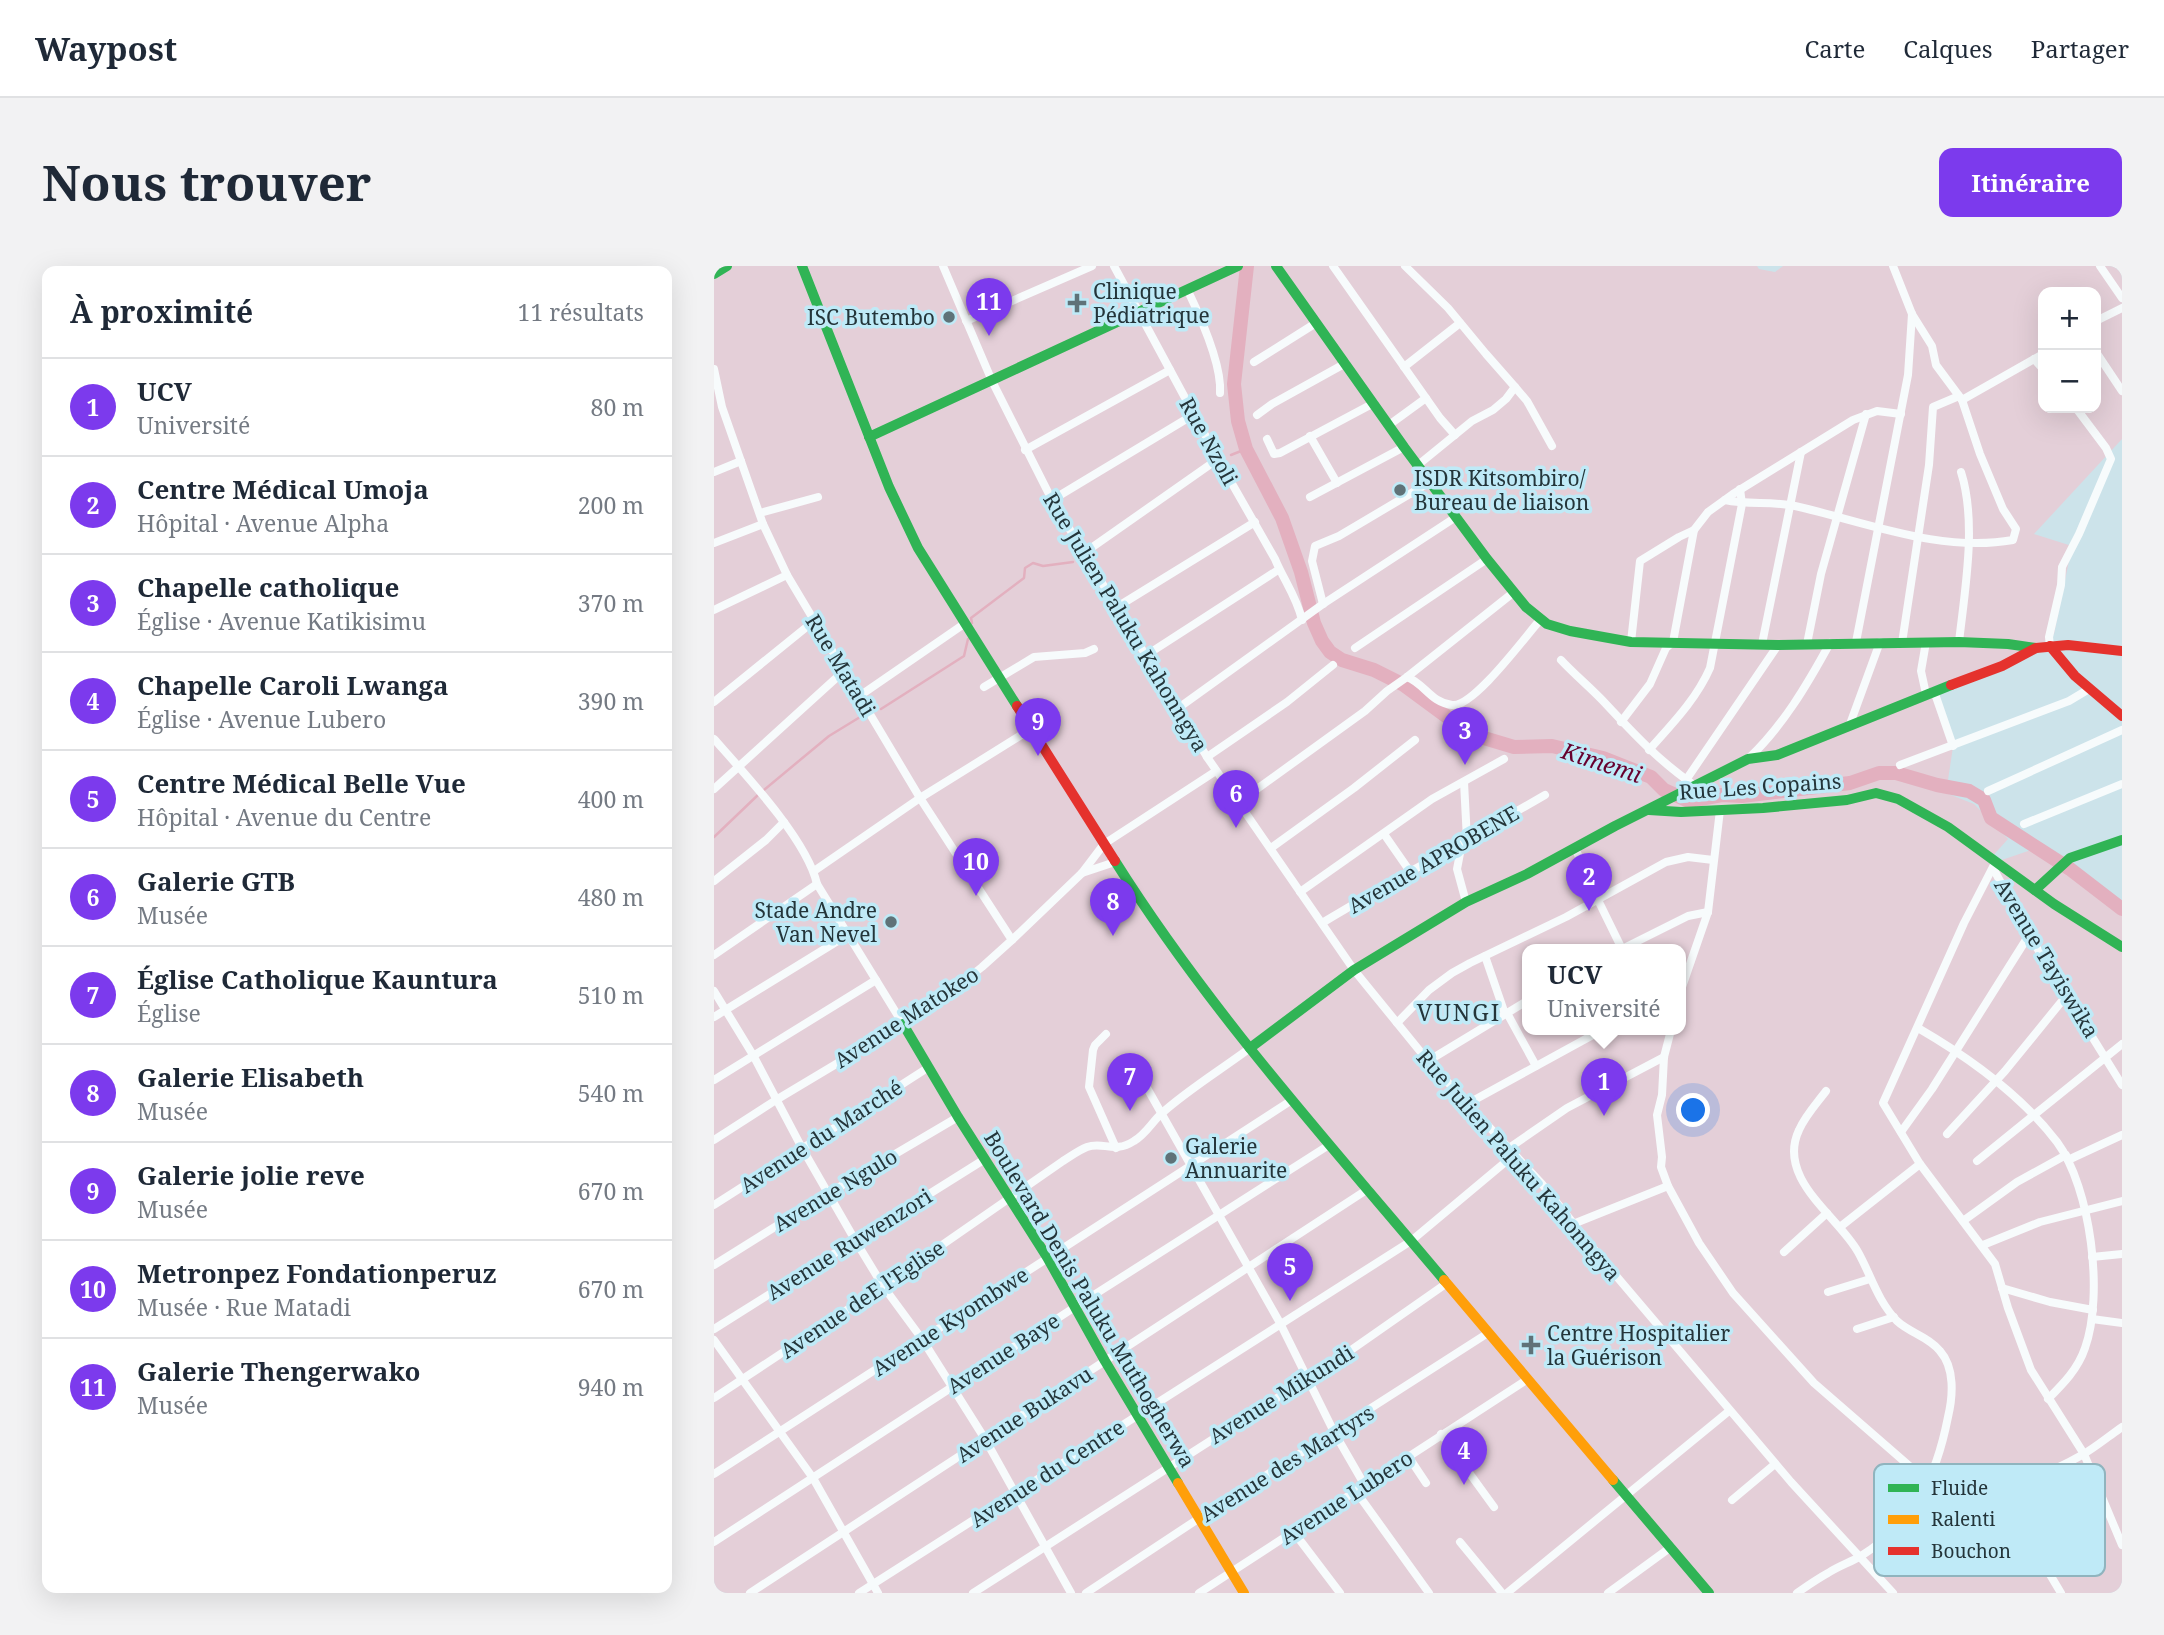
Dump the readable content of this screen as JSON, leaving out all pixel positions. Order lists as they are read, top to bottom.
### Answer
{
  "streets": {
    "main road": ["Rue Les Copains", "Boulevard Denis Paluku Muthogherwa"],
    "street": [
      "Rue Nzoli",
      "Rue Julien Paluku Kahonngya",
      "Rue Matadi",
      "Avenue APROBENE",
      "Avenue Tayiswika",
      "Avenue Matokeo",
      "Avenue du Marché",
      "Avenue Ngulo",
      "Avenue Ruwenzori",
      "Avenue deE l'Eglise",
      "Avenue Kyombwe",
      "Avenue Baye",
      "Avenue Mikundi",
      "Avenue Bukavu",
      "Avenue des Martyrs",
      "Avenue du Centre",
      "Avenue Lubero"
    ]
  },
  "crossings": [
    ["Rue Julien Paluku Kahonngya", "Rue Les Copains"],
    ["Rue Julien Paluku Kahonngya", "Avenue APROBENE"],
    ["Rue Julien Paluku Kahonngya", "Avenue Matokeo"],
    ["Rue Julien Paluku Kahonngya", "Avenue du Centre"],
    ["Rue Matadi", "Avenue Matokeo"],
    ["Rue Les Copains", "Avenue Tayiswika"],
    ["Avenue Matokeo", "Boulevard Denis Paluku Muthogherwa"],
    ["Avenue du Marché", "Boulevard Denis Paluku Muthogherwa"],
    ["Avenue Ngulo", "Boulevard Denis Paluku Muthogherwa"],
    ["Avenue Ruwenzori", "Boulevard Denis Paluku Muthogherwa"],
    ["Avenue deE l'Eglise", "Boulevard Denis Paluku Muthogherwa"],
    ["Boulevard Denis Paluku Muthogherwa", "Avenue Kyombwe"],
    ["Boulevard Denis Paluku Muthogherwa", "Avenue Baye"],
    ["Boulevard Denis Paluku Muthogherwa", "Avenue Mikundi"],
    ["Boulevard Denis Paluku Muthogherwa", "Avenue Bukavu"],
    ["Boulevard Denis Paluku Muthogherwa", "Avenue des Martyrs"],
    ["Boulevard Denis Paluku Muthogherwa", "Avenue du Centre"],
    ["Boulevard Denis Paluku Muthogherwa", "Avenue Lubero"]
  ],
  "districts": ["VUNGI"],
  "water": ["Kimemi"],
  "places": {
    "health": ["Clinique Pédiatrique", "Centre Hospitalier la Guérison"],
    "other": [
      "ISC Butembo",
      "ISDR Kitsombiro/ Bureau de liaison",
      "Stade Andre Van Nevel",
      "Galerie Annuarite"
    ]
  },
  "legend": ["Fluide", "Ralenti", "Bouchon"],
  "page": {
    "header": "Waypost",
    "nav": ["Carte", "Calques", "Partager"],
    "buttons": "Itinéraire",
    "title": "Nous trouver",
    "heading": ["À proximité", "11 résultats"],
    "pins": [
      "11",
      "9",
      "3",
      "6",
      "10",
      "2",
      "8",
      "7",
      "1",
      "5",
      "4"
    ],
    "map_buttons": ["+", "−"],
    "list": [
      {
        "mark": "1",
        "name": "UCV",
        "note": "Université",
        "value": "80 m"
      },
      {
        "mark": "2",
        "name": "Centre Médical Umoja",
        "note": "Hôpital · Avenue Alpha",
        "value": "200 m"
      },
      {
        "mark": "3",
        "name": "Chapelle catholique",
        "note": "Église · Avenue Katikisimu",
        "value": "370 m"
      },
      {
        "mark": "4",
        "name": "Chapelle Caroli Lwanga",
        "note": "Église · Avenue Lubero",
        "value": "390 m"
      },
      {
        "mark": "5",
        "name": "Centre Médical Belle Vue",
        "note": "Hôpital · Avenue du Centre",
        "value": "400 m"
      },
      {
        "mark": "6",
        "name": "Galerie GTB",
        "note": "Musée",
        "value": "480 m"
      },
      {
        "mark": "7",
        "name": "Église Catholique Kauntura",
        "note": "Église",
        "value": "510 m"
      },
      {
        "mark": "8",
        "name": "Galerie Elisabeth",
        "note": "Musée",
        "value": "540 m"
      },
      {
        "mark": "9",
        "name": "Galerie jolie reve",
        "note": "Musée",
        "value": "670 m"
      },
      {
        "mark": "10",
        "name": "Metronpez Fondationperuz",
        "note": "Musée · Rue Matadi",
        "value": "670 m"
      },
      {
        "mark": "11",
        "name": "Galerie Thengerwako",
        "note": "Musée",
        "value": "940 m"
      }
    ],
    "popup": ["UCV", "Université"]
  }
}
